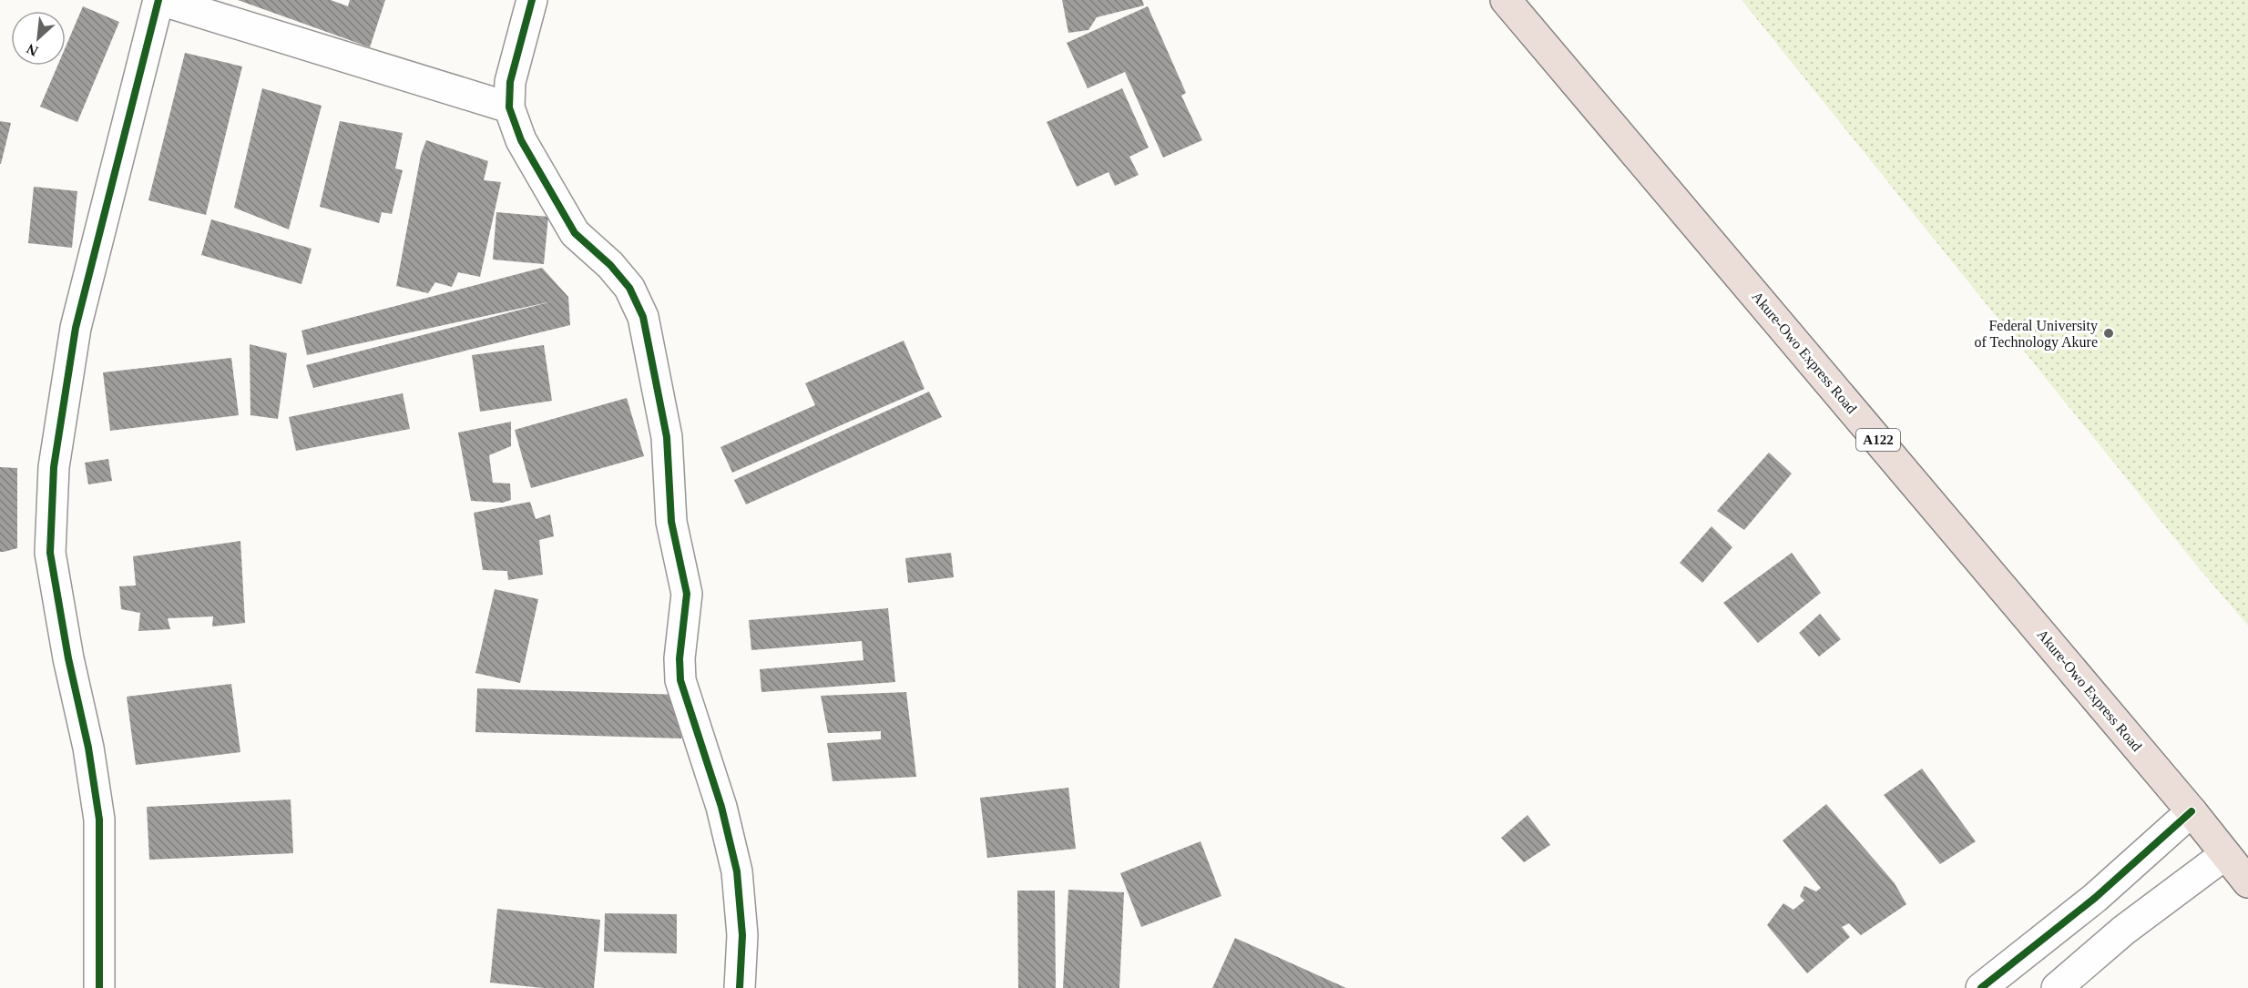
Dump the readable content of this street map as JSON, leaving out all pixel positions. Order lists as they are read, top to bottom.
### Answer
{
  "streets": {
    "highway": ["Akure-Owo Express Road", "A122"]
  },
  "places": ["Federal University of Technology Akure"],
  "north": "bottom left"
}
